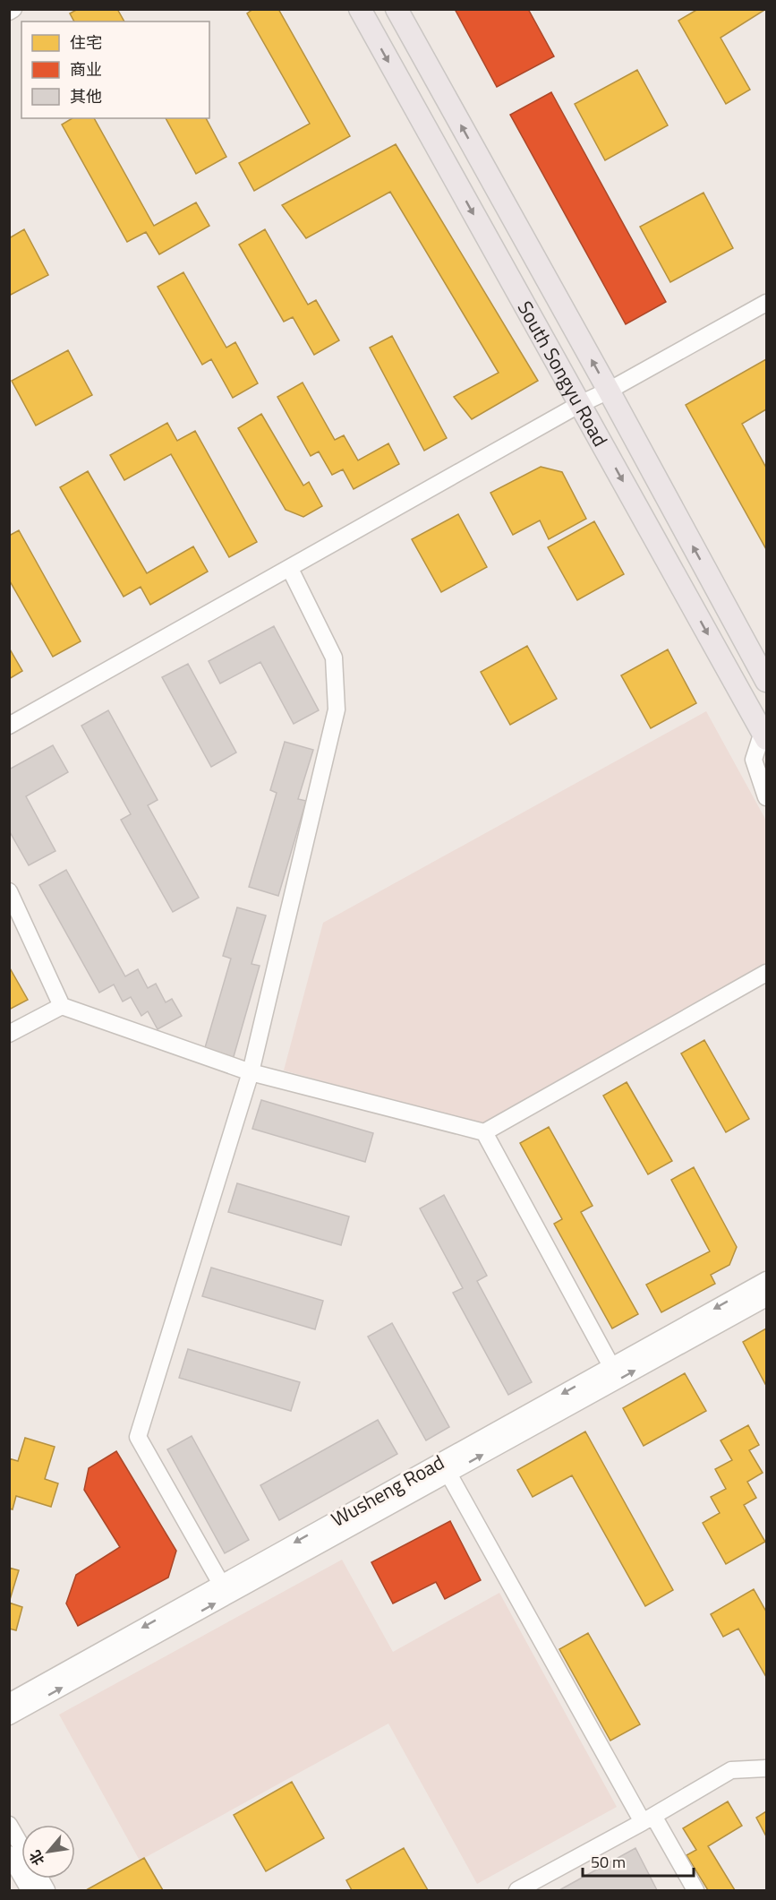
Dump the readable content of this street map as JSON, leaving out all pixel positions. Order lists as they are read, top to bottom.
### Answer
{
  "streets": {
    "main road": ["South Songyu Road"],
    "street": ["Wusheng Road"]
  },
  "legend": ["住宅", "商业", "其他"],
  "scale_bar": "50 m",
  "north": "bottom left"
}
